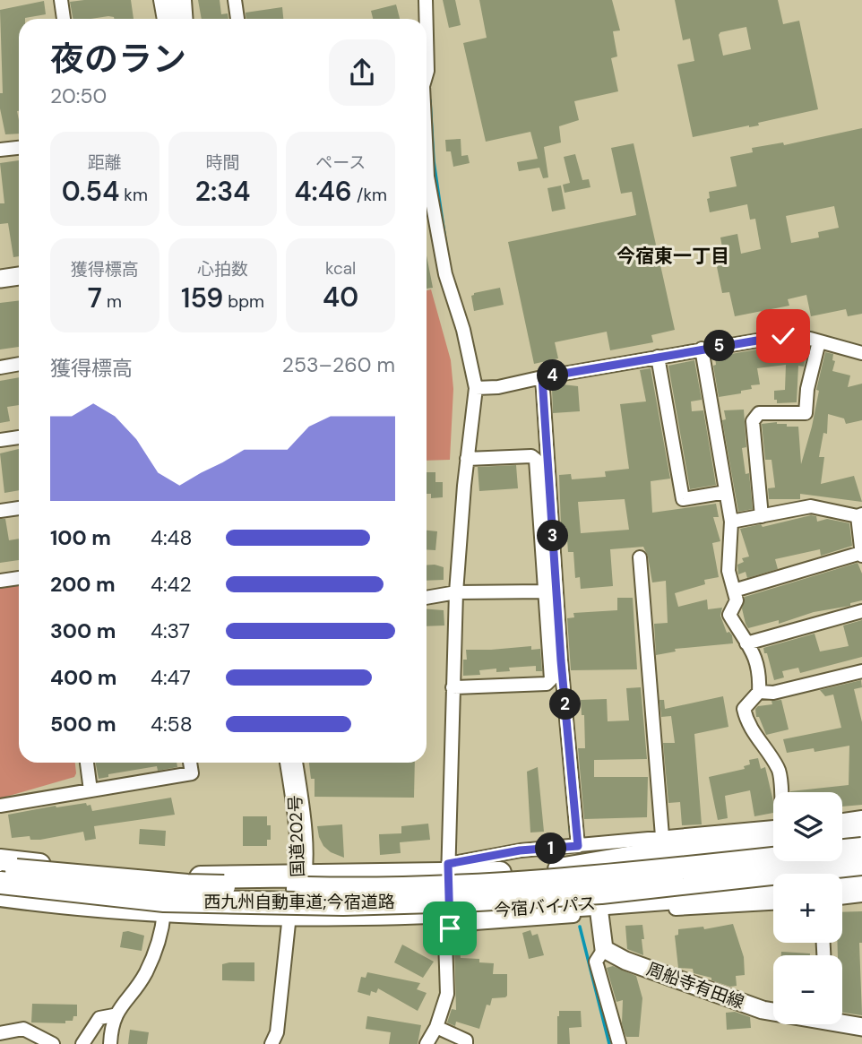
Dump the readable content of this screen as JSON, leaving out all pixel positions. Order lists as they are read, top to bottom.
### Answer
{
  "streets": {
    "highway": ["国道202号", "西九州自動車道;今宿道路", "今宿バイパス"],
    "main road": ["周船寺有田線"]
  },
  "crossings": [
    ["国道202号", "今宿バイパス"]
  ],
  "districts": ["今宿東一丁目"],
  "page": {
    "heading": ["夜のラン", "20:50"],
    "stats": [
      ["距離", "0.54 km"],
      ["時間", "2:34"],
      ["ペース", "4:46 /km"],
      ["獲得標高", "7 m"],
      ["心拍数", "159 bpm"],
      ["kcal", "40"]
    ],
    "pins": [
      "5",
      "4",
      "3",
      "2",
      "1"
    ],
    "chart": ["獲得標高", "253–260 m"],
    "list": [
      {
        "name": "100 m",
        "note": "4:48"
      },
      {
        "name": "200 m",
        "note": "4:42"
      },
      {
        "name": "300 m",
        "note": "4:37"
      },
      {
        "name": "400 m",
        "note": "4:47"
      },
      {
        "name": "500 m",
        "note": "4:58"
      }
    ],
    "map_buttons": ["+", "−"]
  }
}
